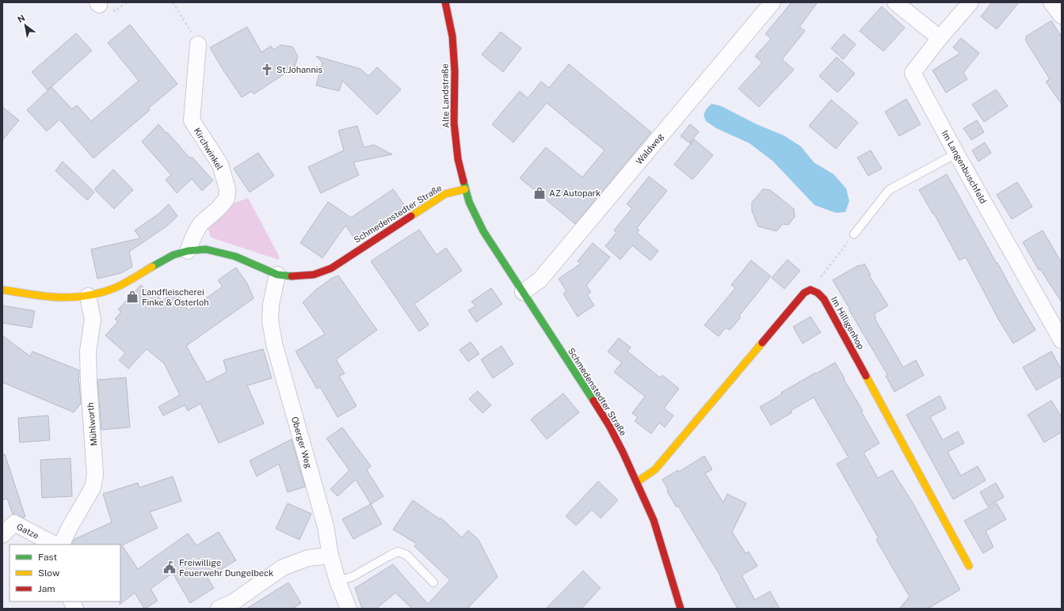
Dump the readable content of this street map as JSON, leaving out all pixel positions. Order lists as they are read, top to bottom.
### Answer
{
  "streets": {
    "street": [
      "Alte Landstraße",
      "Kirchwinkel",
      "Waldweg",
      "Im Langenbuschfeld",
      "Schmedenstedter Straße",
      "Im Hilligenhop",
      "Mühlworth",
      "Oberger Weg",
      "Gatze"
    ]
  },
  "crossings": [
    ["Alte Landstraße", "Schmedenstedter Straße"],
    ["Kirchwinkel", "Schmedenstedter Straße"],
    ["Waldweg", "Schmedenstedter Straße"],
    ["Schmedenstedter Straße", "Mühlworth"],
    ["Schmedenstedter Straße", "Oberger Weg"]
  ],
  "places": {
    "church": ["St.Johannis"],
    "shop": ["AZ Autopark", "Landfleischerei Finke & Osterloh"],
    "public building": ["Freiwillige Feuerwehr Dungelbeck"]
  },
  "legend": ["Fast", "Slow", "Jam"],
  "north": "top left"
}
